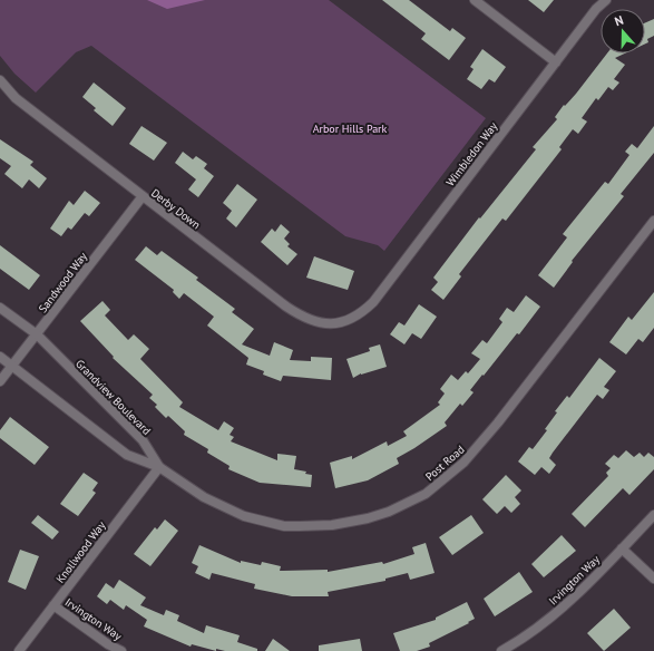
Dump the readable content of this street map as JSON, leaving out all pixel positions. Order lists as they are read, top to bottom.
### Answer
{
  "streets": {
    "street": [
      "Wimbledon Way",
      "Derby Down",
      "Sandwood Way",
      "Grandview Boulevard",
      "Post Road",
      "Knollwood Way",
      "Irvington Way"
    ]
  },
  "crossings": [
    ["Wimbledon Way", "Derby Down"],
    ["Derby Down", "Sandwood Way"],
    ["Sandwood Way", "Grandview Boulevard"],
    ["Grandview Boulevard", "Post Road"],
    ["Grandview Boulevard", "Knollwood Way"],
    ["Post Road", "Knollwood Way"],
    ["Knollwood Way", "Irvington Way"]
  ],
  "parks": ["Arbor Hills Park"],
  "north": "top"
}
